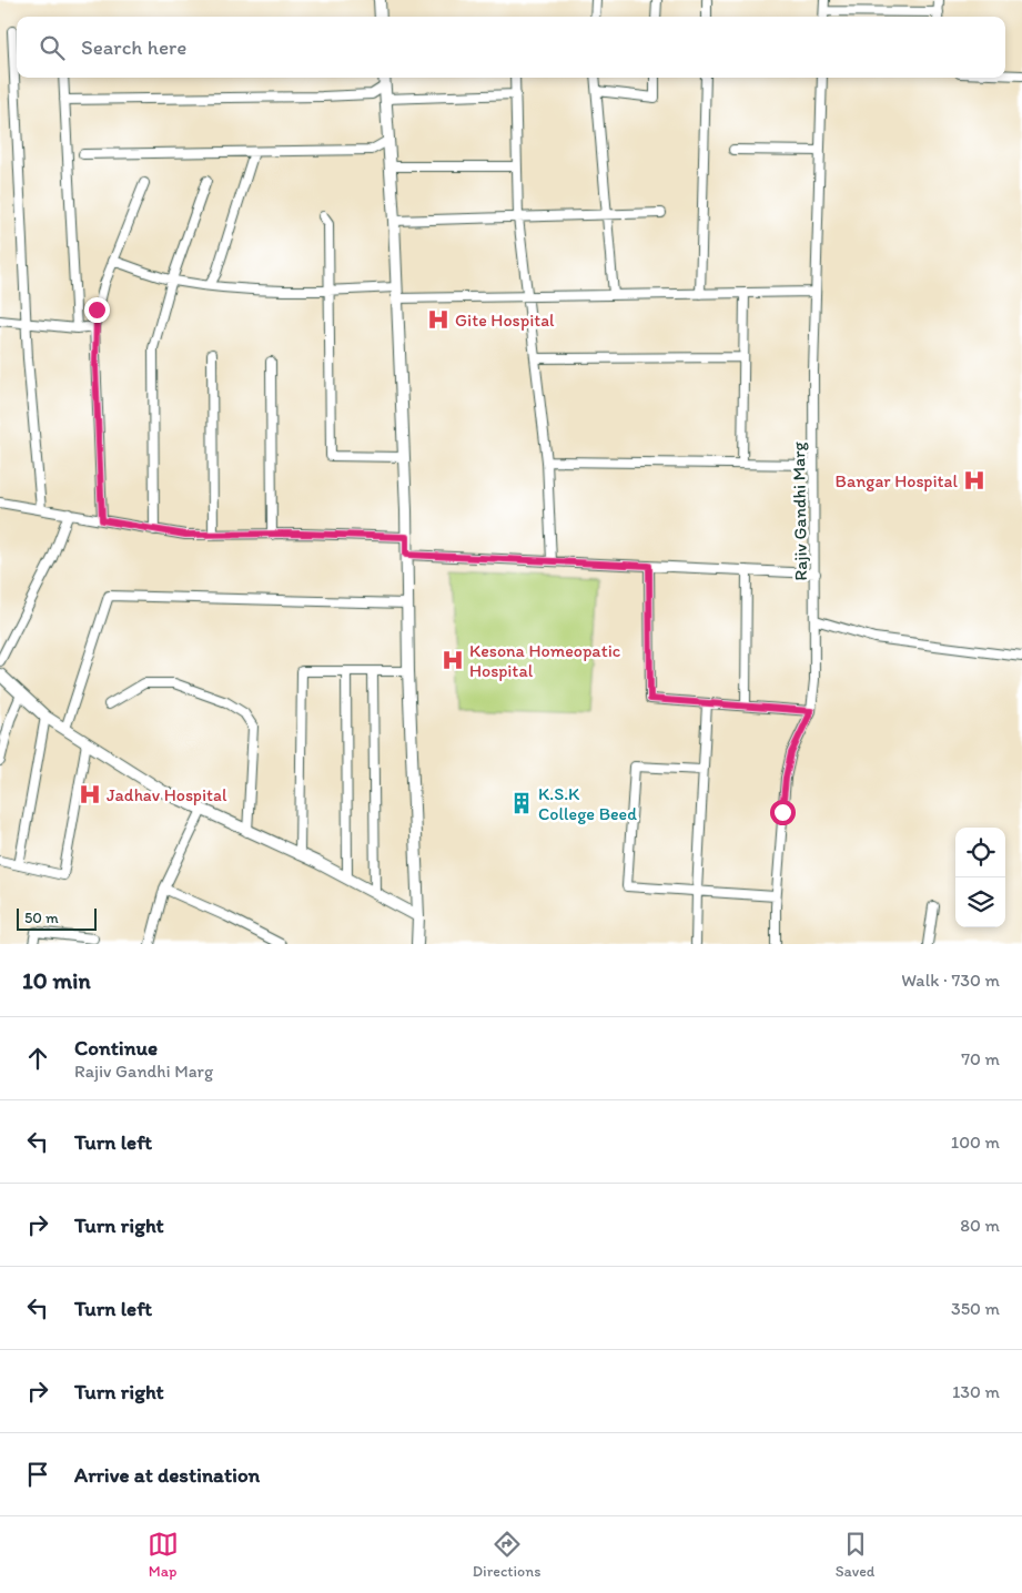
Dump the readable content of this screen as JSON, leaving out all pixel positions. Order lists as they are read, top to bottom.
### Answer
{
  "streets": {
    "street": ["Rajiv Gandhi Marg"]
  },
  "places": {
    "hospital": [
      "Gite Hospital",
      "Bangar Hospital",
      "Kesona Homeopatic Hospital",
      "Jadhav Hospital"
    ],
    "building": ["K.S.K College Beed"]
  },
  "scale_bar": "50 m",
  "page": {
    "search": "Search here",
    "scale": "50 m",
    "heading": ["10 min", "Walk · 730 m"],
    "list": [
      ["Continue", "Rajiv Gandhi Marg", "70 m"],
      ["Turn left", "100 m"],
      ["Turn right", "80 m"],
      ["Turn left", "350 m"],
      ["Turn right", "130 m"],
      "Arrive at destination"
    ],
    "nav": ["Map", "Directions", "Saved"]
  }
}
